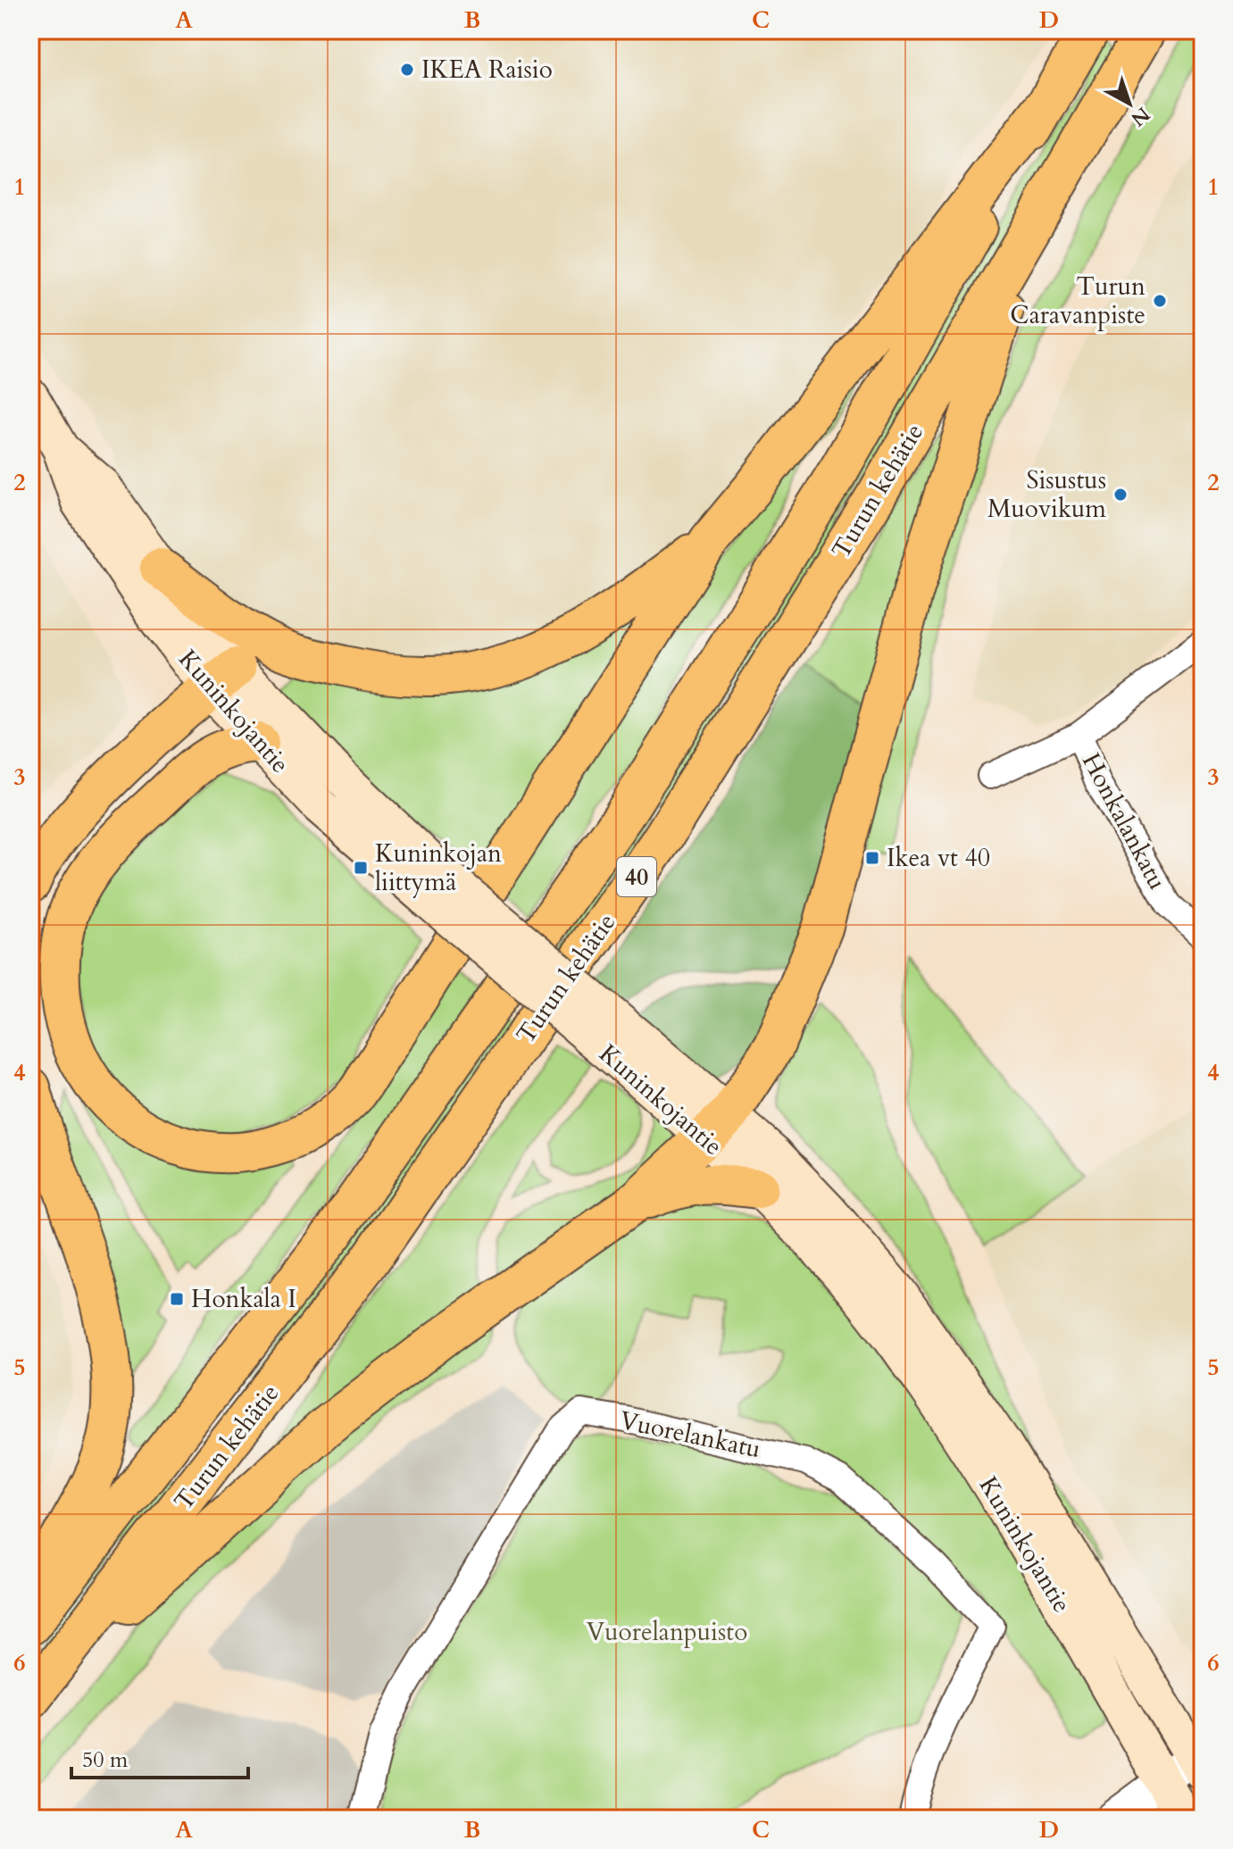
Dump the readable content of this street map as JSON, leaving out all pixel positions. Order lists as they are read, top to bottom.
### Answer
{
  "streets": {
    "highway": ["Turun kehätie", "40"],
    "main road": ["Kuninkojantie"],
    "street": ["Honkalankatu", "Vuorelankatu"]
  },
  "parks": ["Vuorelanpuisto"],
  "places": {
    "other": ["IKEA Raisio", "Turun Caravanpiste", "Sisustus Muovikum"],
    "transit": ["Ikea vt 40", "Kuninkojan liittymä", "Honkala I"]
  },
  "scale_bar": "50 m",
  "north": "bottom right",
  "grid": {
    "columns": [
      "A",
      "B",
      "C",
      "D"
    ],
    "rows": [
      "1",
      "2",
      "3",
      "4",
      "5",
      "6"
    ]
  }
}
